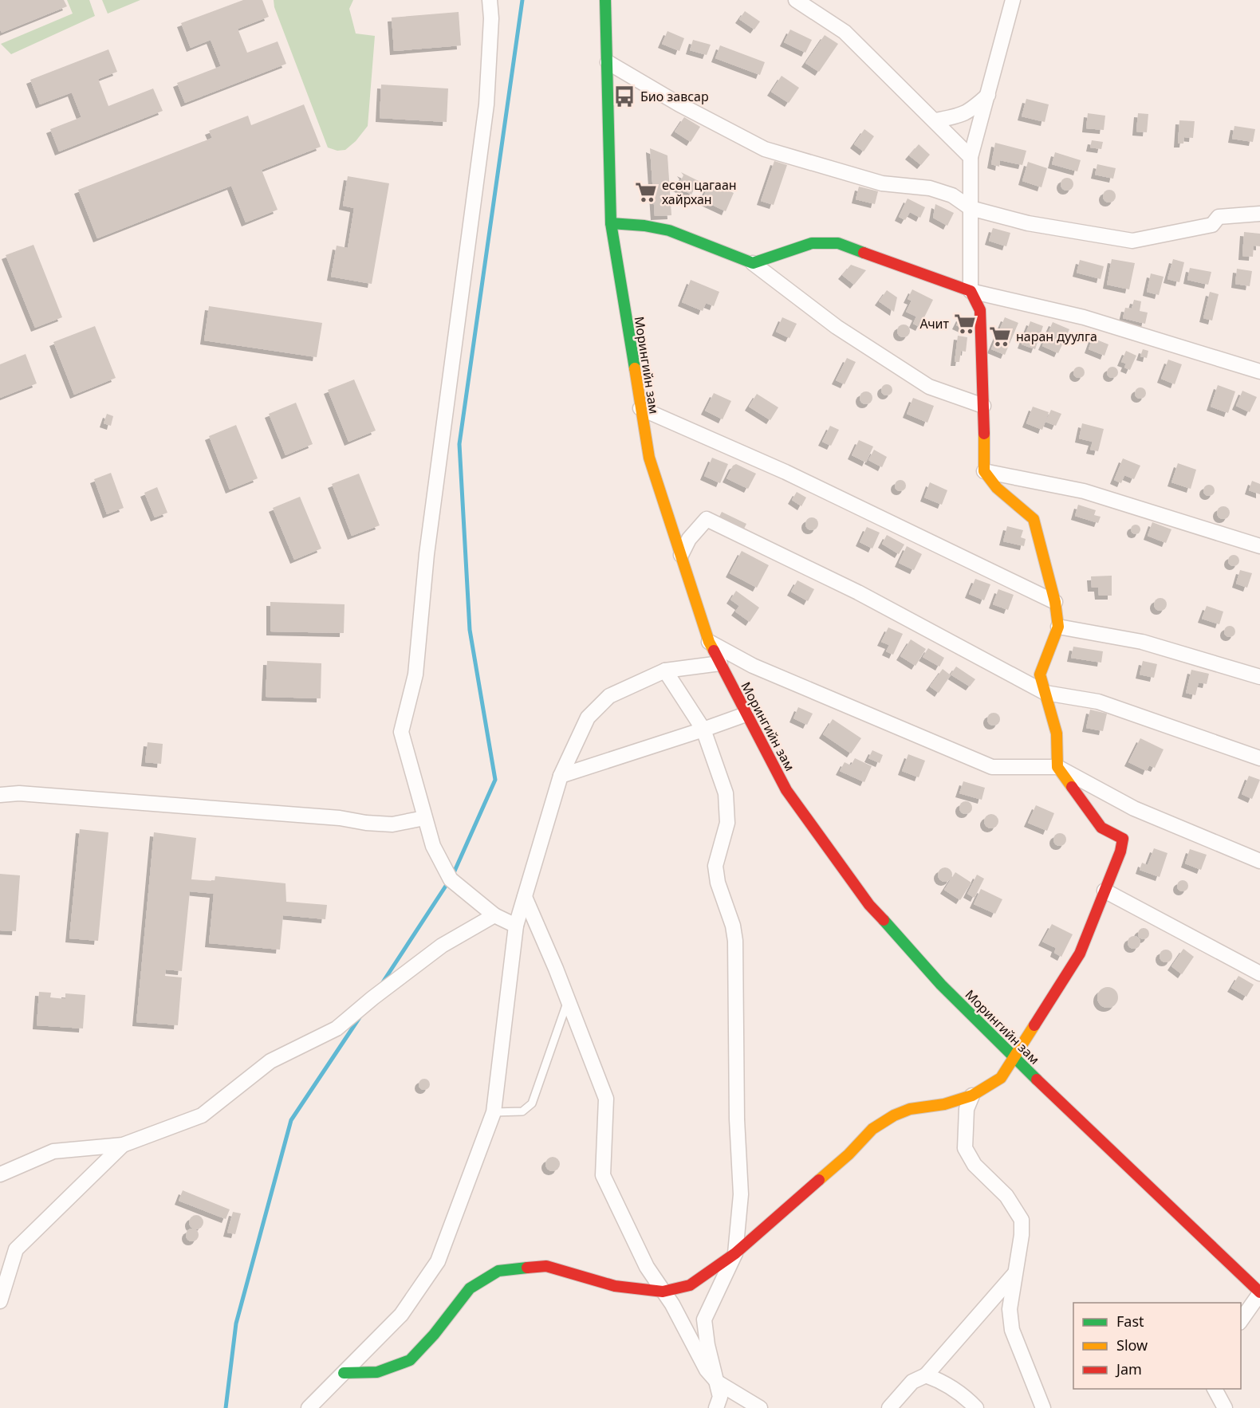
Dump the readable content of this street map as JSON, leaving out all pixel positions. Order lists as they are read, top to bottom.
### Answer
{
  "streets": {
    "street": ["Морингийн зам"]
  },
  "places": {
    "bus stop": ["Био завсар"],
    "supermarket": ["есөн цагаан хайрхан", "Ачит", "наран дуулга"]
  },
  "legend": ["Fast", "Slow", "Jam"]
}
